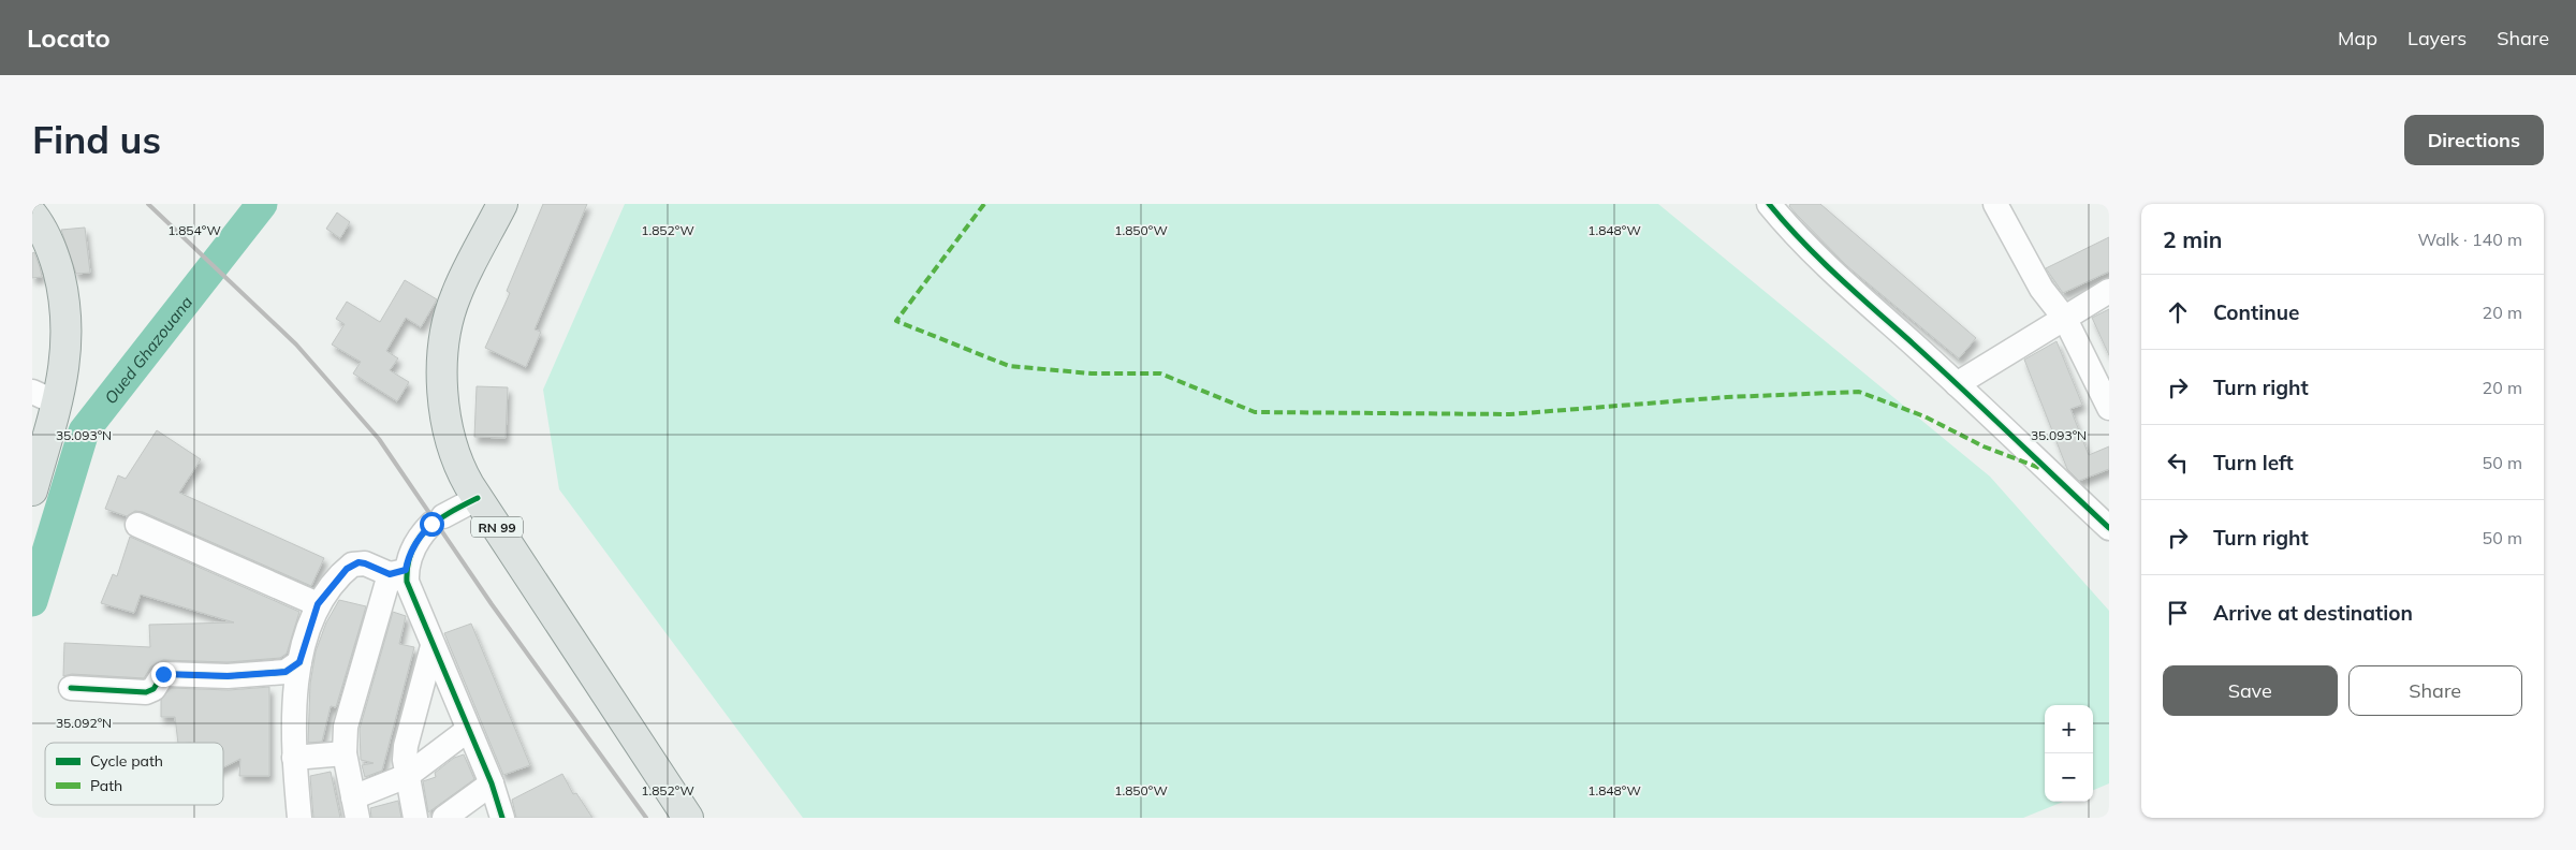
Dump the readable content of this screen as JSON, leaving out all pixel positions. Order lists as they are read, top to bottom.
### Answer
{
  "streets": {
    "main road": ["RN 99"]
  },
  "water": ["Oued Ghazouana"],
  "legend": ["Cycle path", "Path"],
  "page": {
    "header": "Locato",
    "nav": ["Map", "Layers", "Share"],
    "buttons": [
      "Directions",
      ["Save", "Share"]
    ],
    "title": "Find us",
    "heading": ["2 min", "Walk · 140 m"],
    "list": [
      ["Continue", "20 m"],
      ["Turn right", "20 m"],
      ["Turn left", "50 m"],
      ["Turn right", "50 m"],
      "Arrive at destination"
    ],
    "map_buttons": ["+", "−"]
  },
  "coordinates": [
    "1.854°W",
    "1.852°W",
    "1.850°W",
    "1.848°W",
    "35.093°N",
    "35.092°N"
  ]
}
